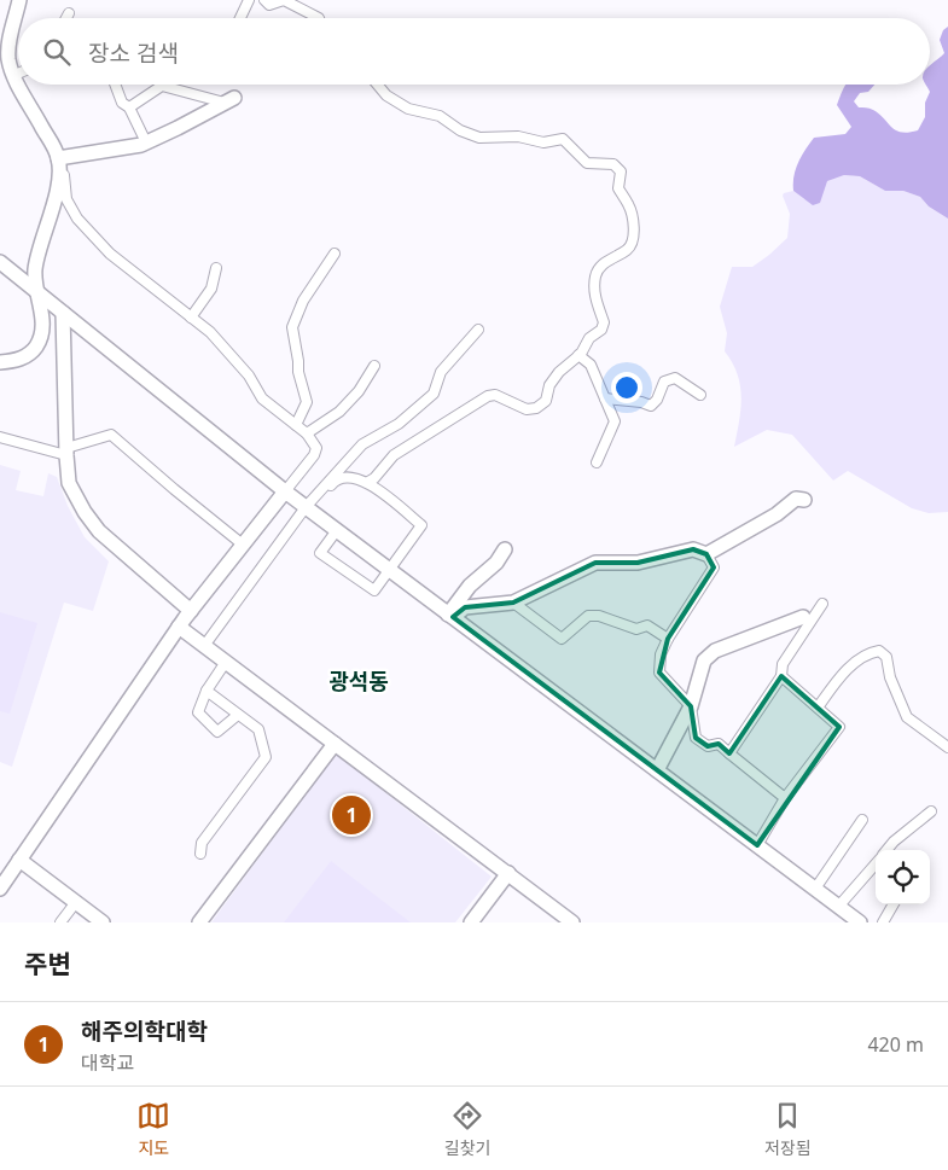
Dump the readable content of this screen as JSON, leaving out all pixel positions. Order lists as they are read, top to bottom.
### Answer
{
  "districts": ["광석동"],
  "page": {
    "search": "장소 검색",
    "pins": "1",
    "heading": "주변",
    "list": [
      {
        "mark": "1",
        "name": "해주의학대학",
        "note": "대학교",
        "value": "420 m"
      }
    ],
    "nav": ["지도", "길찾기", "저장됨"]
  }
}
